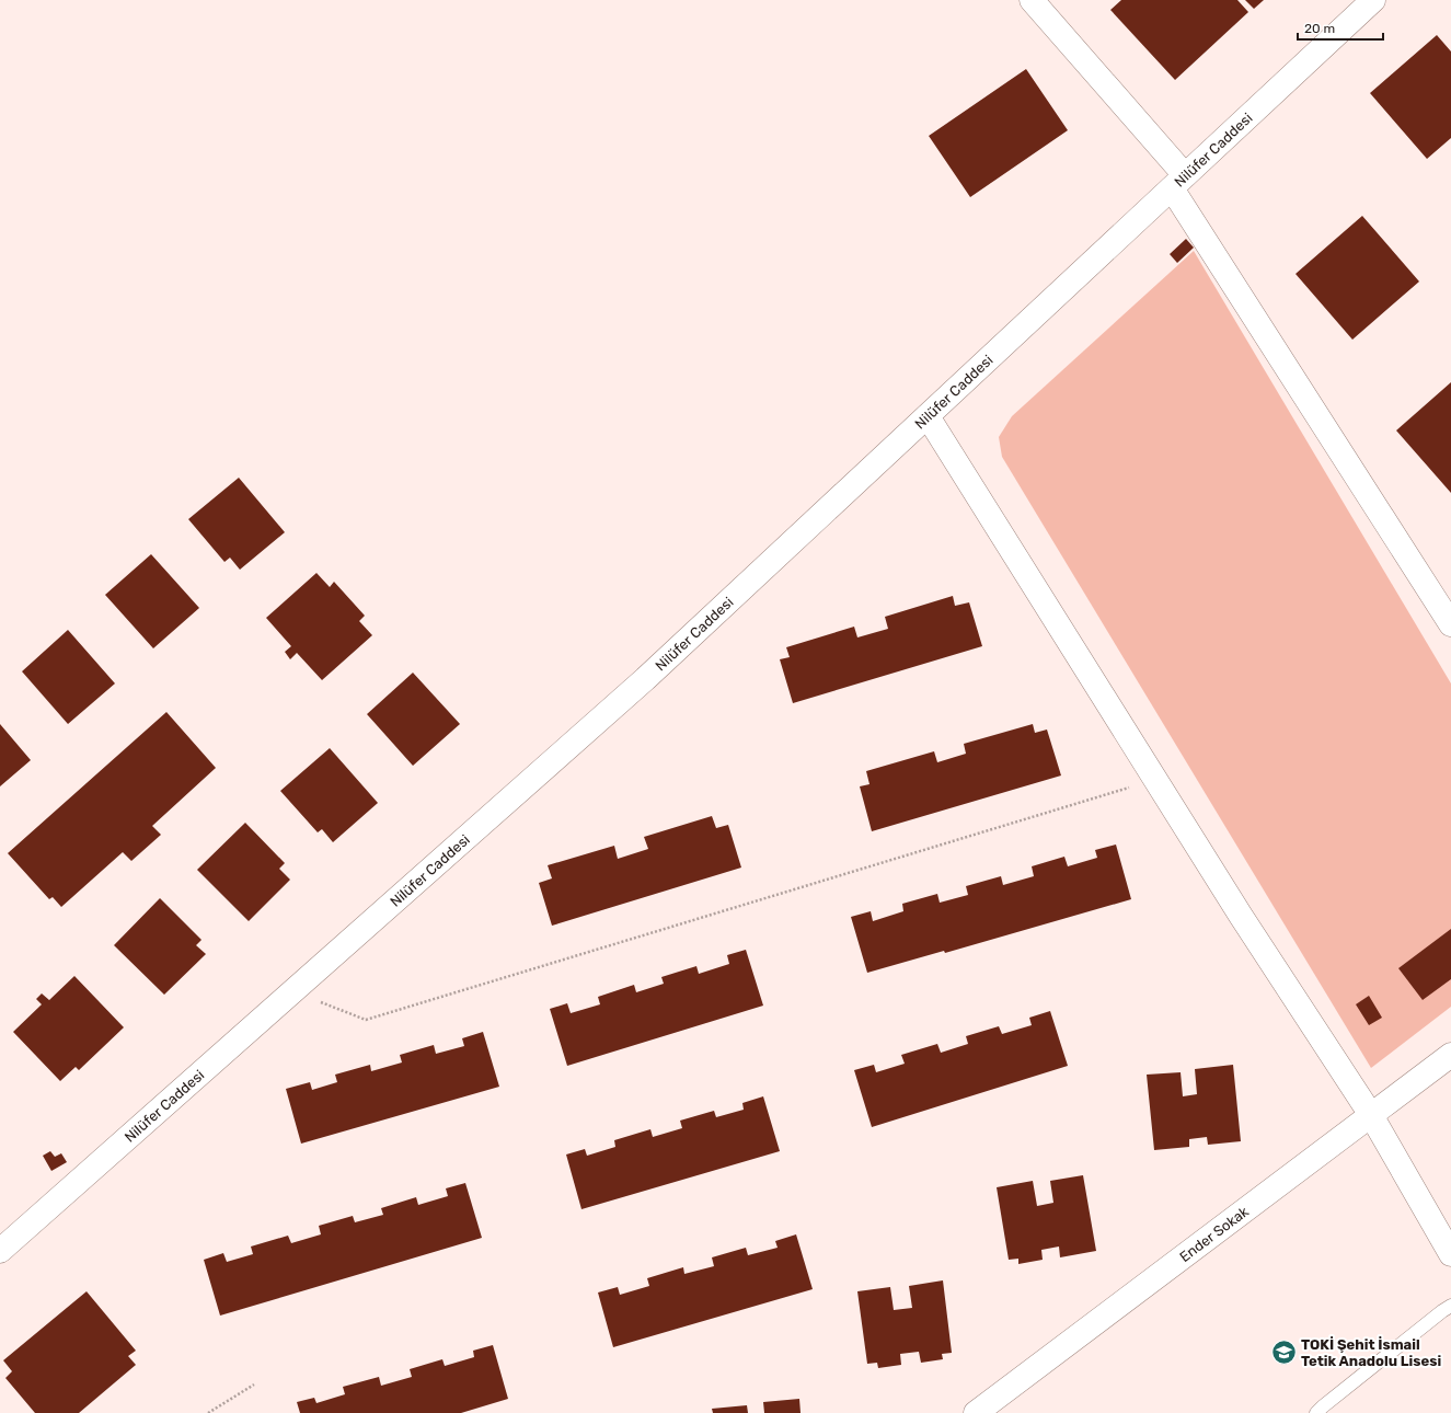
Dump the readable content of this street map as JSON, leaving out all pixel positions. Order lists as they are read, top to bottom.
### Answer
{
  "streets": {
    "street": ["Nilüfer Caddesi", "Ender Sokak"]
  },
  "places": {
    "school or university": ["TOKİ Şehit İsmail Tetik Anadolu Lisesi"]
  },
  "scale_bar": "20 m"
}
